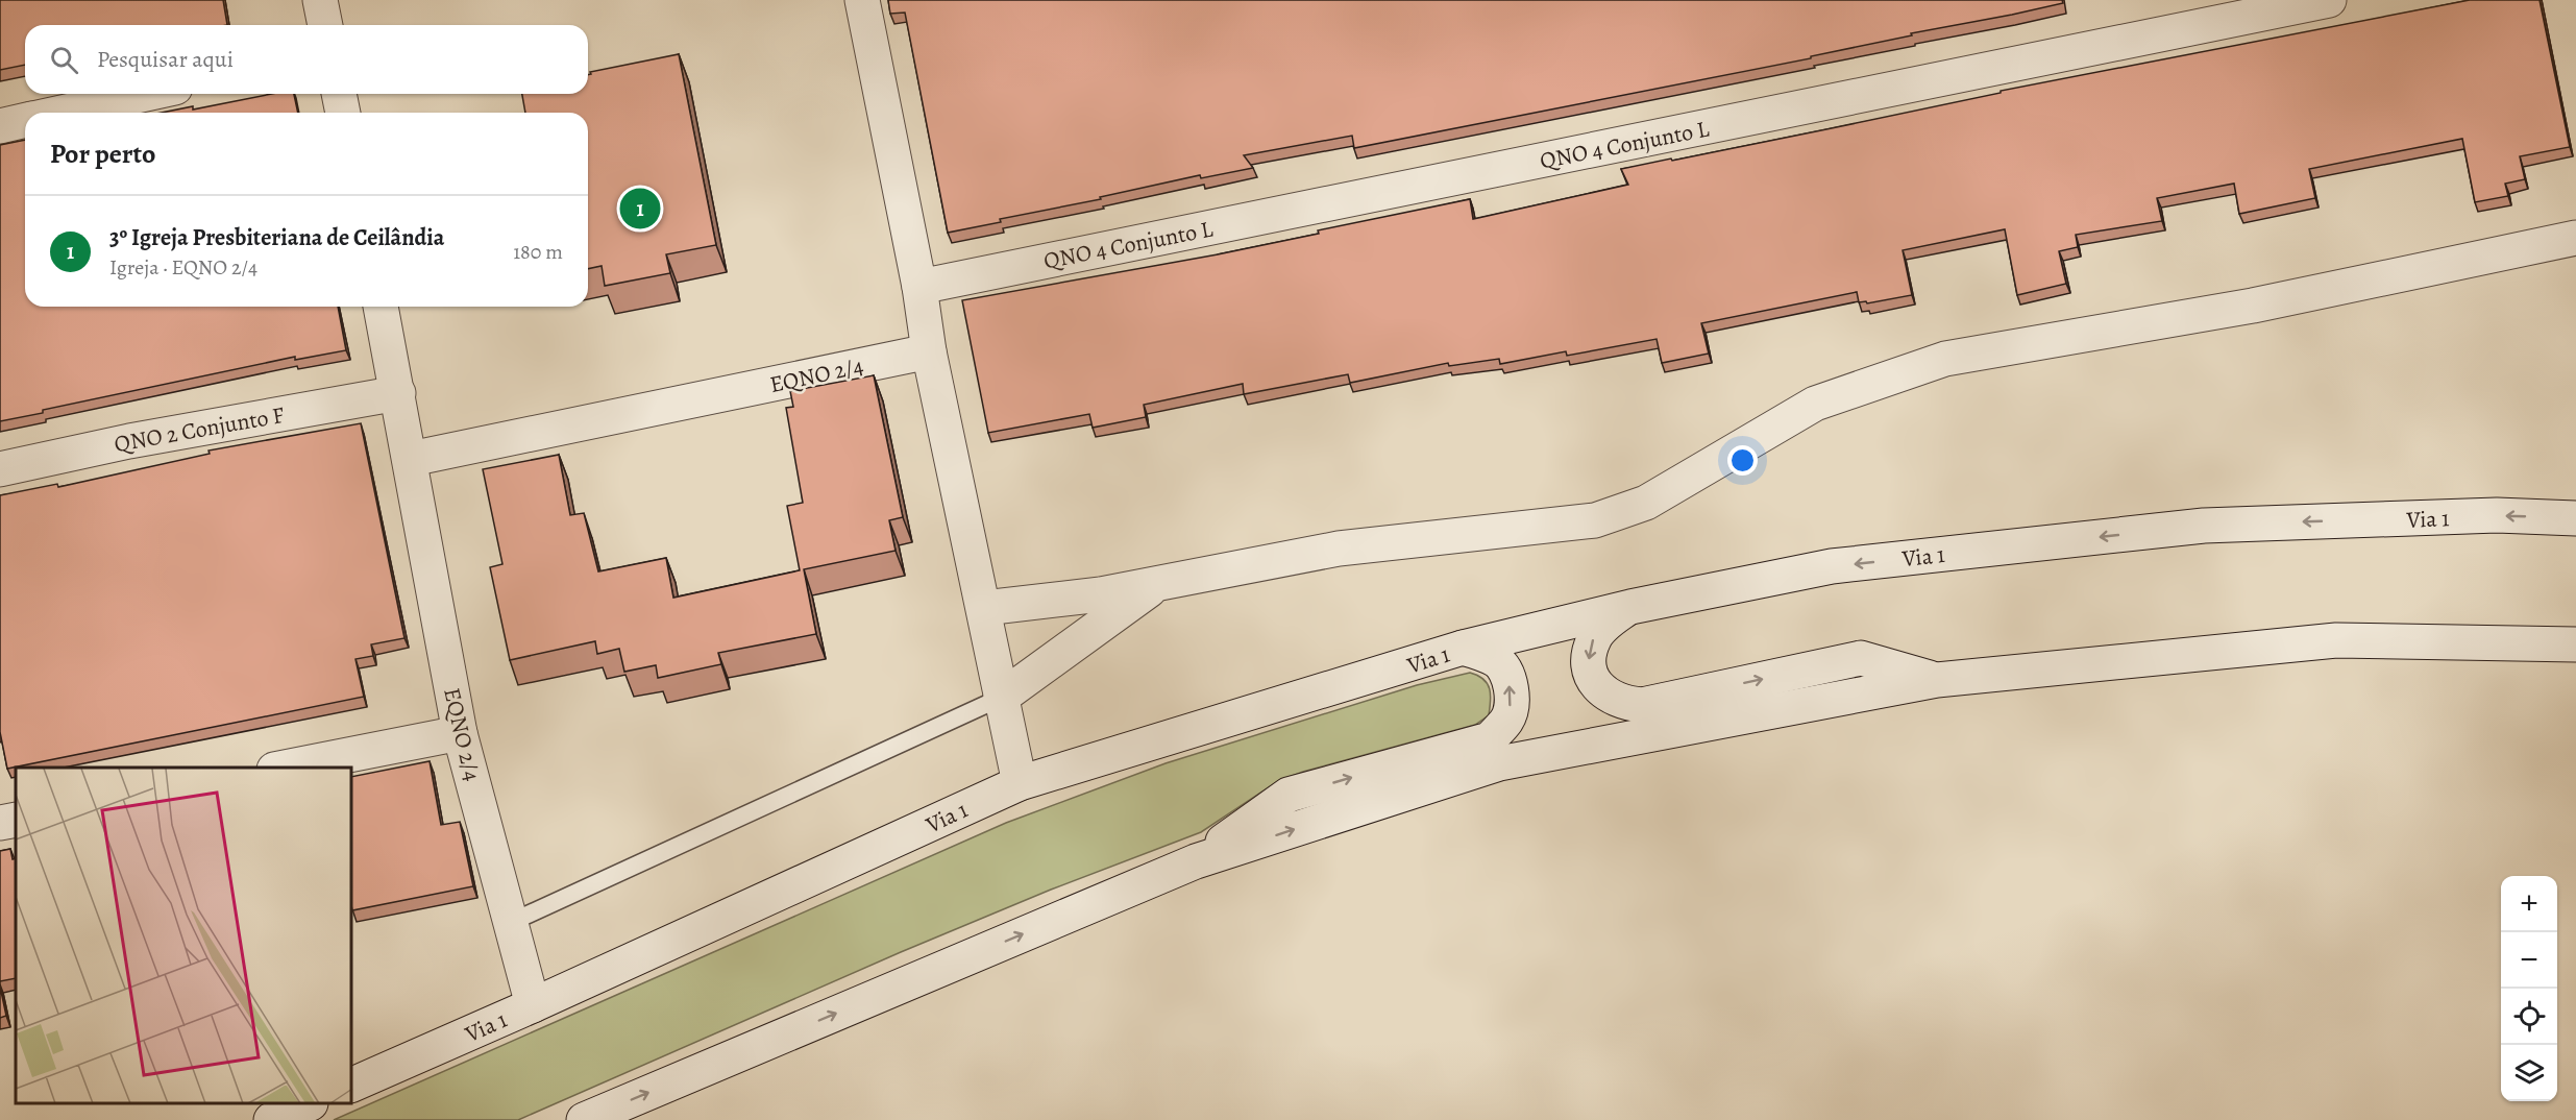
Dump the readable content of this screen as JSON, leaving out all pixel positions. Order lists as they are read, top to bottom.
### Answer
{
  "streets": {
    "street": [
      "QNO 4 Conjunto L",
      "EQNO 2/4",
      "QNO 2 Conjunto F",
      "Via 1"
    ]
  },
  "crossings": [
    ["EQNO 2/4", "QNO 2 Conjunto F"],
    ["EQNO 2/4", "Via 1"]
  ],
  "page": {
    "search": "Pesquisar aqui",
    "heading": "Por perto",
    "pins": "1",
    "list": [
      {
        "mark": "1",
        "name": "3º Igreja Presbiteriana de Ceilândia",
        "note": "Igreja · EQNO 2/4",
        "value": "180 m"
      }
    ],
    "map_buttons": ["+", "−"]
  }
}
